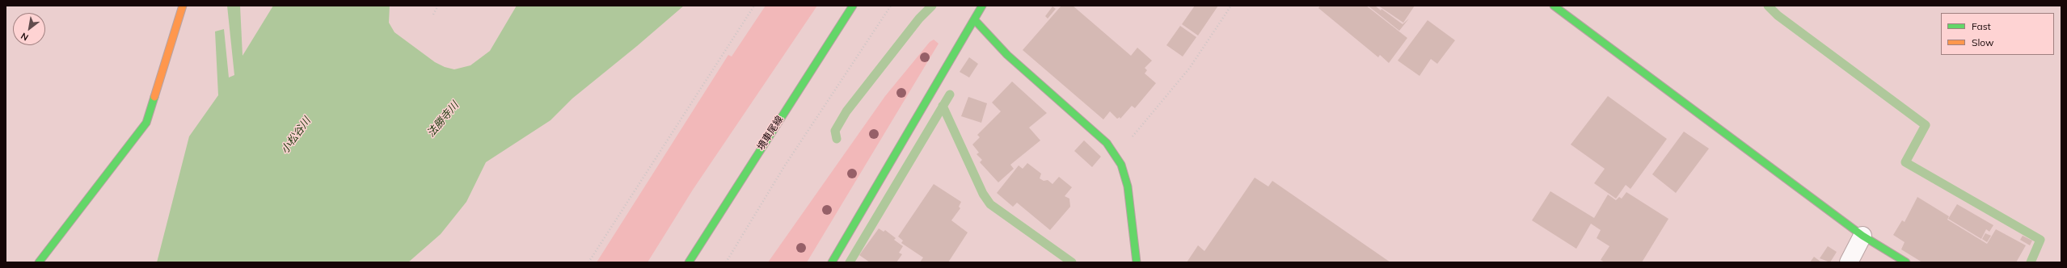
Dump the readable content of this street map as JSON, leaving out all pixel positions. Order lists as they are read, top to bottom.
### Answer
{
  "streets": {
    "street": ["境車尾線"]
  },
  "water": ["法勝寺川", "小松谷川"],
  "legend": ["Fast", "Slow"],
  "north": "bottom left"
}
